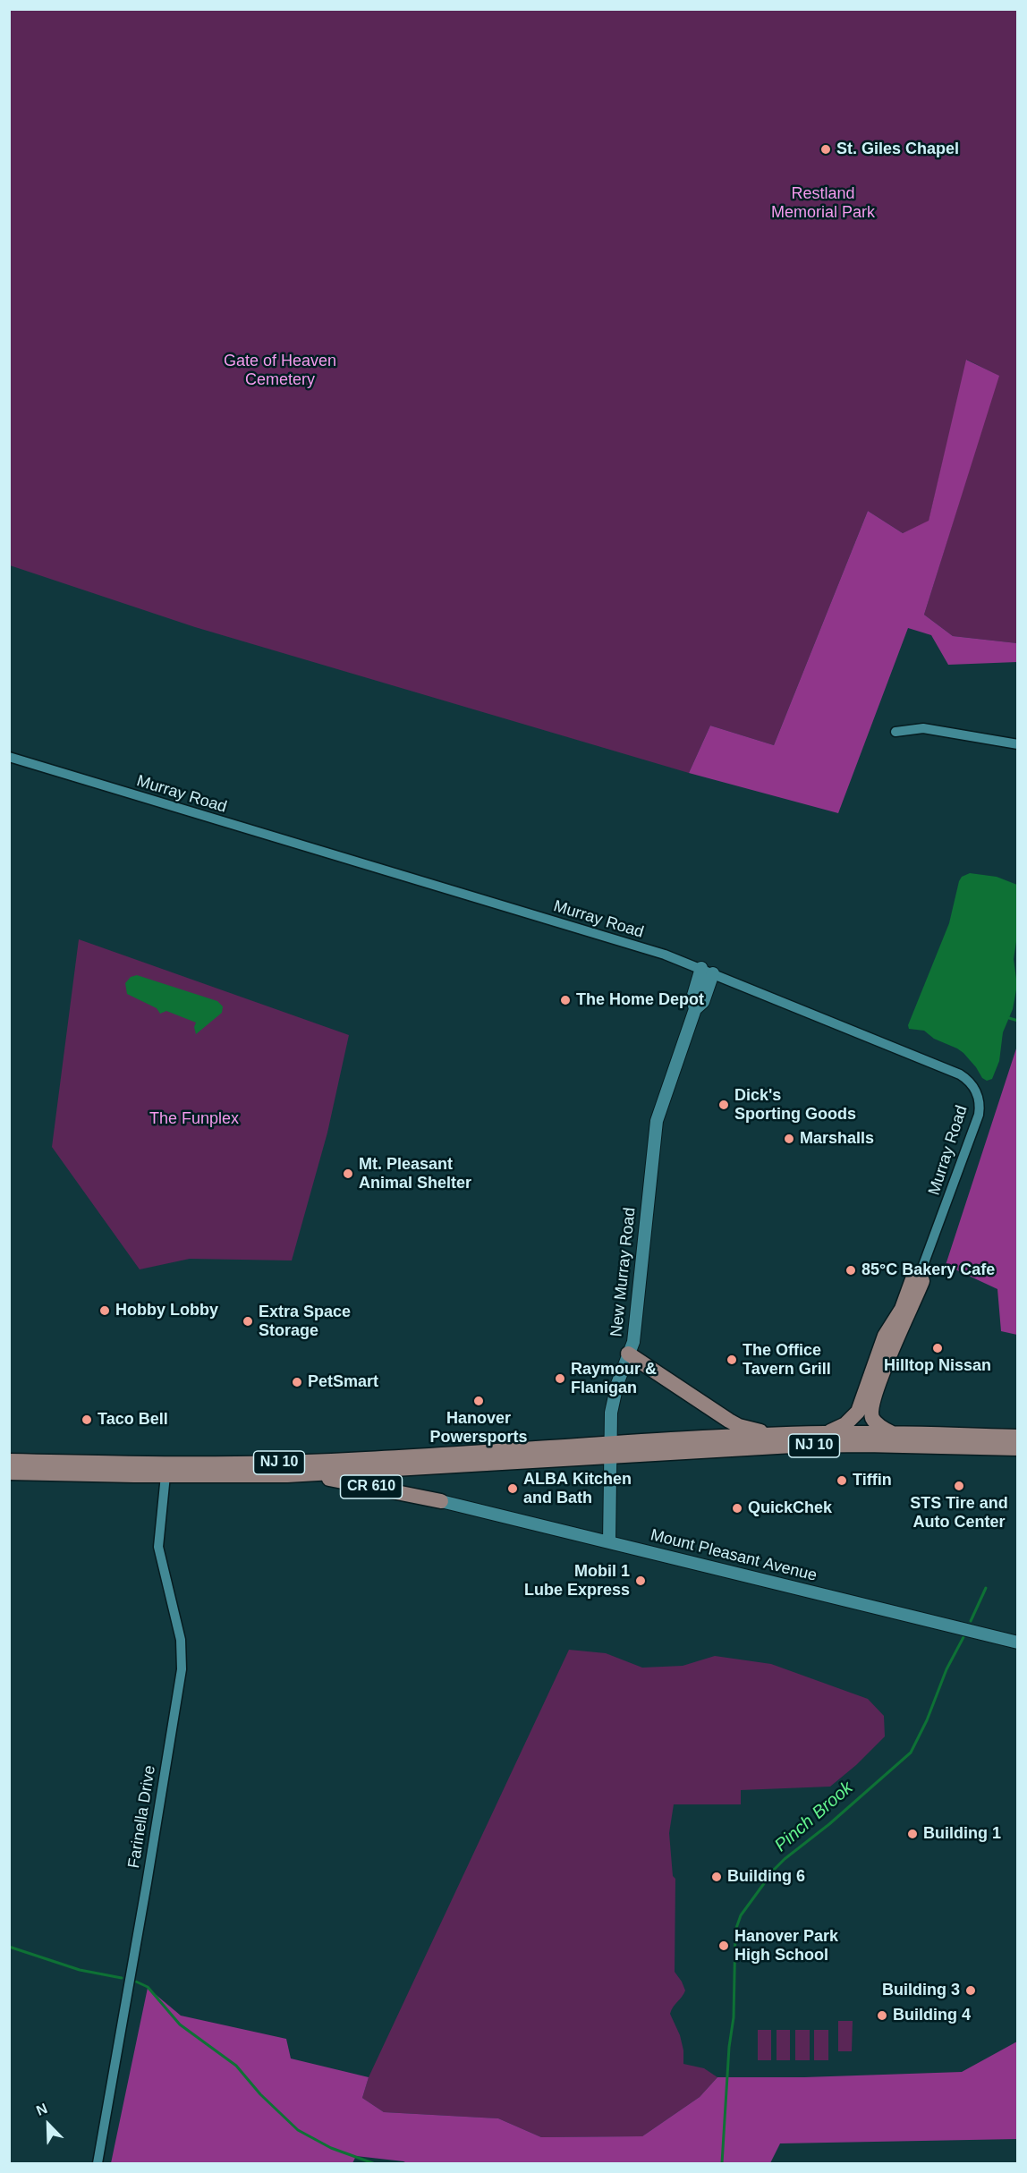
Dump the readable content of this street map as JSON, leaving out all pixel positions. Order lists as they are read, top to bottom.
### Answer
{
  "streets": {
    "main road": ["NJ 10", "CR 610"],
    "street": [
      "Murray Road",
      "New Murray Road",
      "Mount Pleasant Avenue",
      "Farinella Drive"
    ]
  },
  "crossings": [
    ["Murray Road", "New Murray Road"],
    ["New Murray Road", "NJ 10"],
    ["New Murray Road", "Mount Pleasant Avenue"],
    ["NJ 10", "CR 610"],
    ["NJ 10", "Farinella Drive"],
    ["CR 610", "Mount Pleasant Avenue"]
  ],
  "water": ["Pinch Brook"],
  "parks": ["Restland Memorial Park", "Gate of Heaven Cemetery", "The Funplex"],
  "places": [
    "St. Giles Chapel",
    "The Home Depot",
    "Dick's Sporting Goods",
    "Marshalls",
    "Mt. Pleasant Animal Shelter",
    "85°C Bakery Cafe",
    "Hobby Lobby",
    "Extra Space Storage",
    "Hilltop Nissan",
    "The Office Tavern Grill",
    "Raymour & Flanigan",
    "PetSmart",
    "Hanover Powersports",
    "Taco Bell",
    "Tiffin",
    "STS Tire and Auto Center",
    "ALBA Kitchen and Bath",
    "QuickChek",
    "Mobil 1 Lube Express",
    "Building 1",
    "Building 6",
    "Hanover Park High School",
    "Building 3",
    "Building 4"
  ],
  "north": "top left"
}
